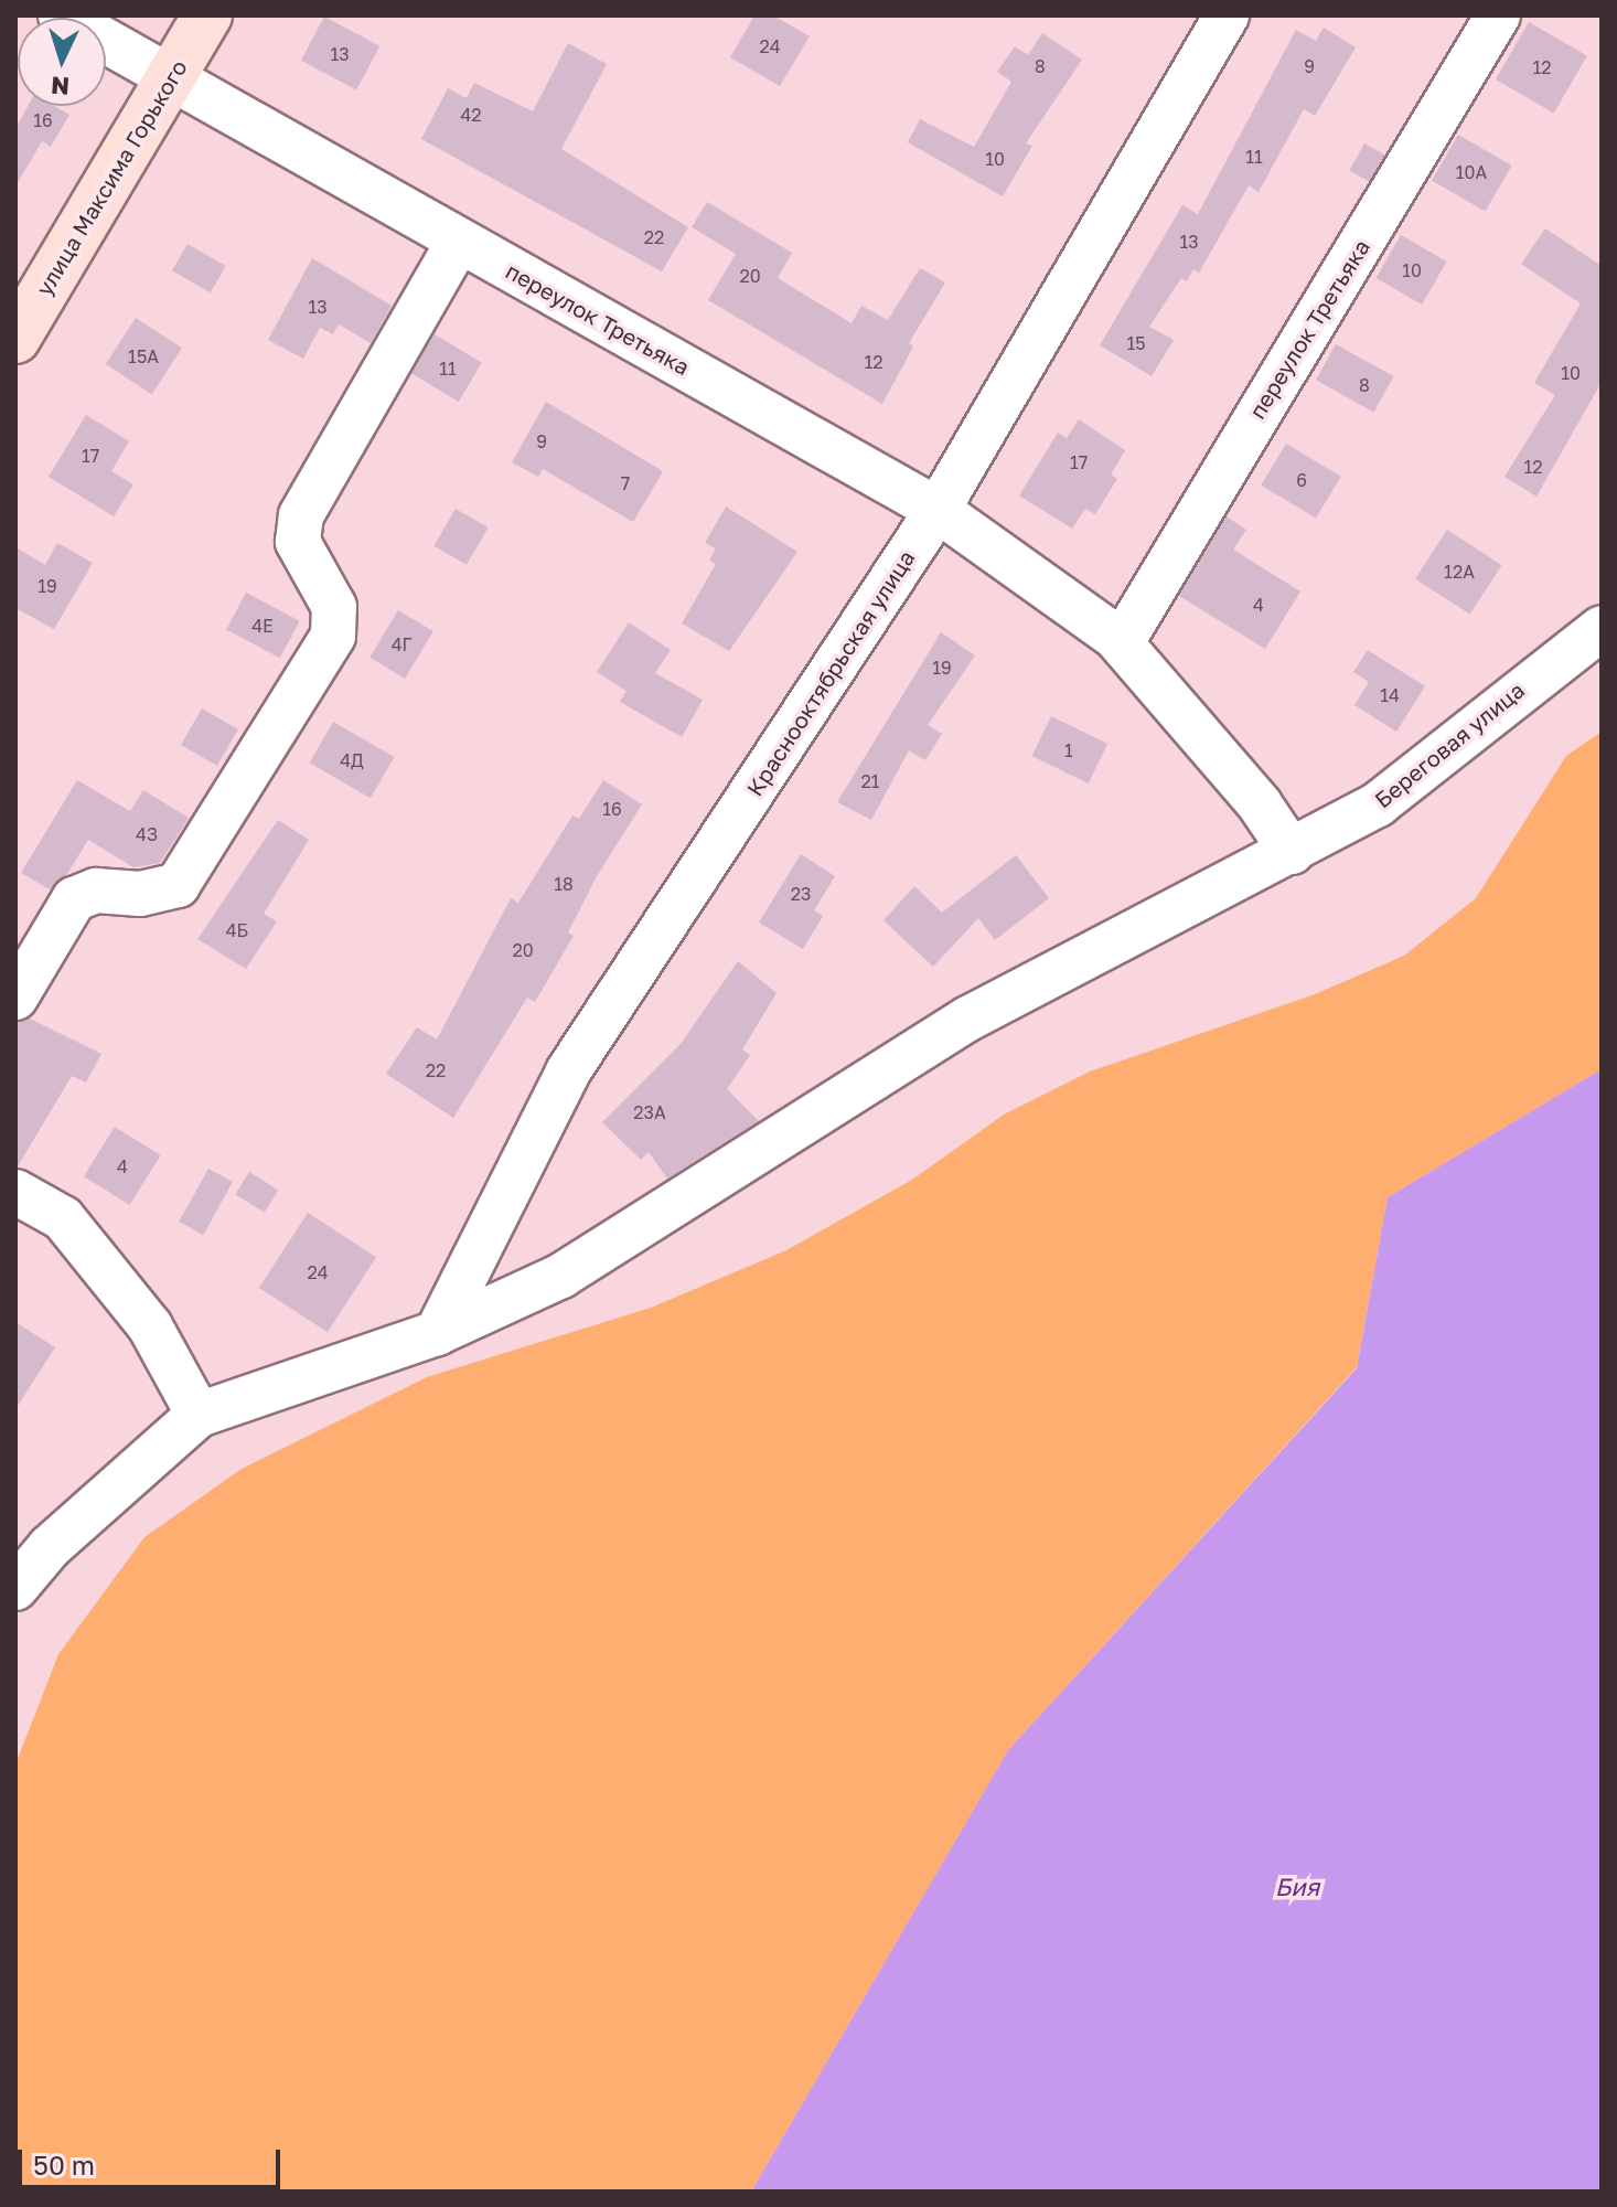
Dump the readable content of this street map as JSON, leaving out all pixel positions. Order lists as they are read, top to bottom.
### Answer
{
  "streets": {
    "main road": ["улица Максима Горького"],
    "street": ["переулок Третьяка", "Краснооктябрьская улица", "Береговая улица"]
  },
  "crossings": [
    ["улица Максима Горького", "переулок Третьяка"],
    ["переулок Третьяка", "Краснооктябрьская улица"],
    ["переулок Третьяка", "Береговая улица"]
  ],
  "water": ["Бия"],
  "house_numbers": [
    "24",
    "13",
    "8",
    "9",
    "12",
    "42",
    "16",
    "11",
    "10",
    "10А",
    "22",
    "13",
    "10",
    "20",
    "13",
    "15",
    "15А",
    "12",
    "11",
    "10",
    "8",
    "9",
    "17",
    "17",
    "12",
    "6",
    "7",
    "12А",
    "19",
    "4",
    "4Е",
    "4Г",
    "19",
    "14",
    "1",
    "4Д",
    "21",
    "16",
    "4З",
    "18",
    "23",
    "4Б",
    "20",
    "22",
    "23А",
    "4",
    "24"
  ],
  "scale_bar": "50 m",
  "north": "bottom"
}
